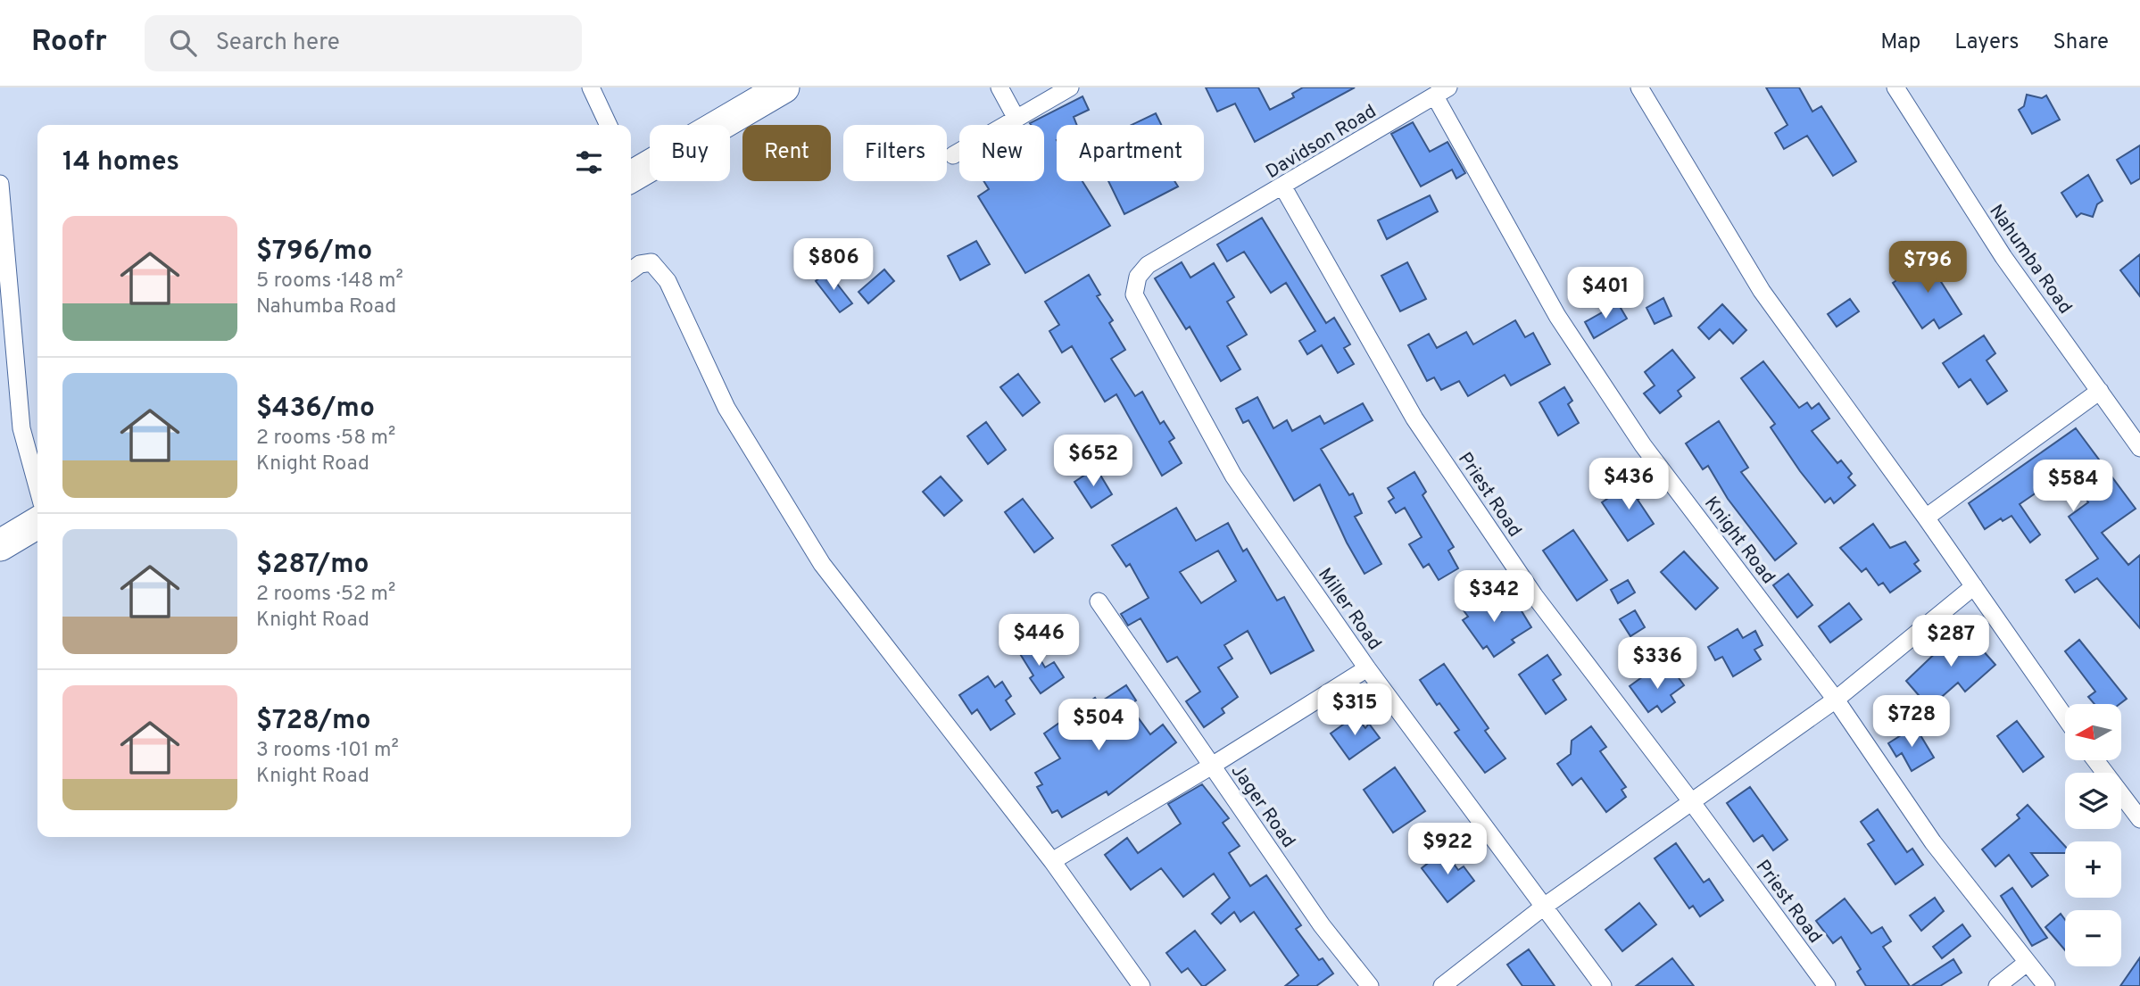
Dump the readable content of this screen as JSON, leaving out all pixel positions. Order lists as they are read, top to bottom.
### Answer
{
  "streets": {
    "street": [
      "Davidson Road",
      "Nahumba Road",
      "Priest Road",
      "Knight Road",
      "Miller Road",
      "Jager Road"
    ]
  },
  "crossings": [
    ["Davidson Road", "Priest Road"],
    ["Davidson Road", "Knight Road"],
    ["Davidson Road", "Miller Road"],
    ["Miller Road", "Jager Road"]
  ],
  "north": "left",
  "page": {
    "header": "Roofr",
    "search": "Search here",
    "nav": ["Map", "Layers", "Share"],
    "chip": [
      "Buy",
      "Rent",
      "Filters",
      "New",
      "Apartment"
    ],
    "heading": "14 homes",
    "list": [
      {
        "name": "$796/mo",
        "note": "5 rooms · 148 m² · Nahumba Road"
      },
      {
        "name": "$436/mo",
        "note": "2 rooms · 58 m² · Knight Road"
      },
      {
        "name": "$287/mo",
        "note": "2 rooms · 52 m² · Knight Road"
      },
      {
        "name": "$728/mo",
        "note": "3 rooms · 101 m² · Knight Road"
      }
    ],
    "price": [
      "$806",
      "$796",
      "$401",
      "$652",
      "$436",
      "$584",
      "$342",
      "$446",
      "$287",
      "$336",
      "$315",
      "$728",
      "$504",
      "$922"
    ],
    "map_buttons": ["+", "−"]
  }
}
